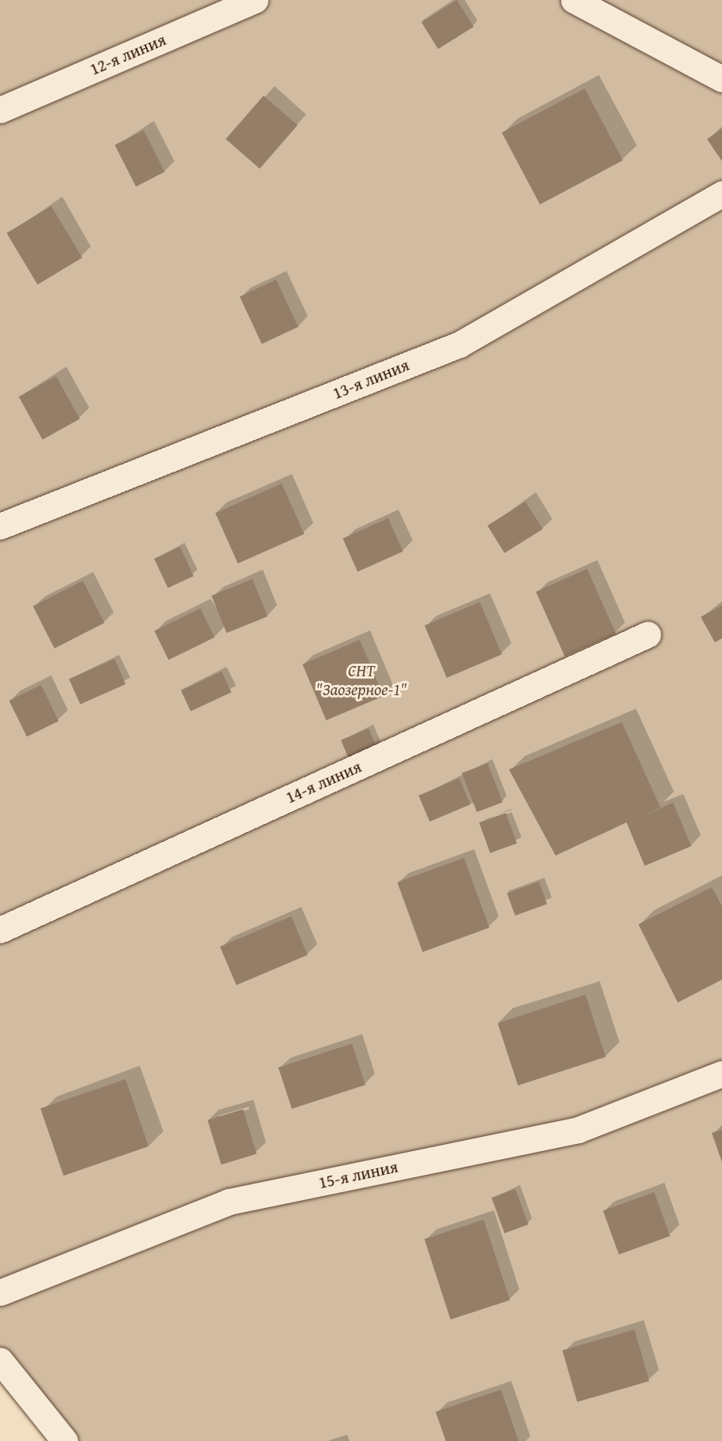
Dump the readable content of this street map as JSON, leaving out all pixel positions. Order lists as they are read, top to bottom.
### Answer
{
  "streets": {
    "street": [
      "12-я линия",
      "13-я линия",
      "14-я линия",
      "15-я линия"
    ]
  },
  "parks": ["СНТ \"Заозерное-1\""]
}
